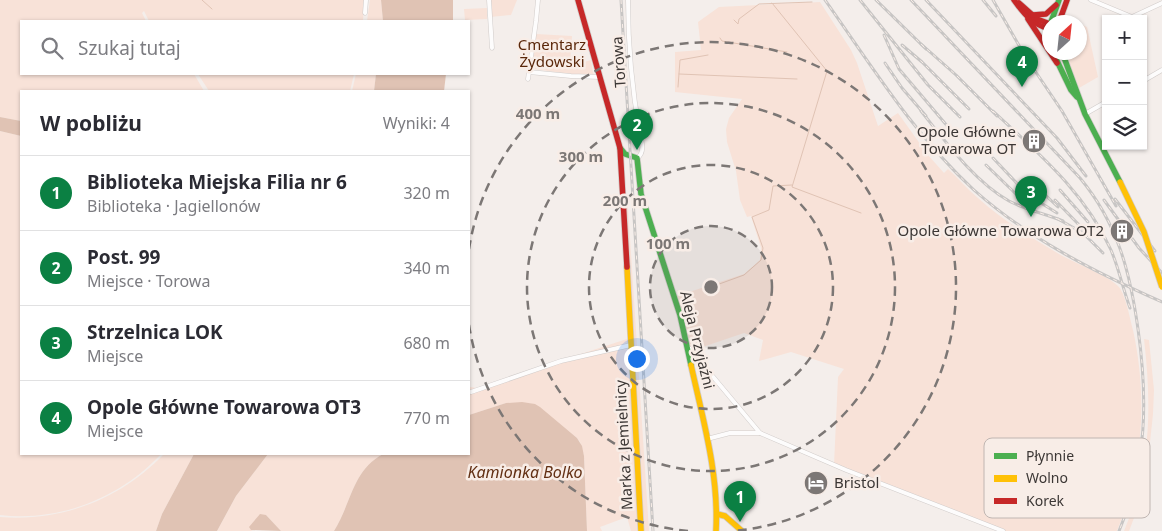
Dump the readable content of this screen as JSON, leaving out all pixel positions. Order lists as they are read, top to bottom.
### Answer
{
  "streets": {
    "main road": ["Aleja Przyjaźni", "Marka z Jemielnicy"],
    "street": ["Torowa"]
  },
  "crossings": [
    ["Torowa", "Aleja Przyjaźni"]
  ],
  "water": ["Kamionka Bolko"],
  "parks": ["Cmentarz Żydowski"],
  "places": {
    "building": ["Opole Główne Towarowa OT", "Opole Główne Towarowa OT2"],
    "hotel": ["Bristol"]
  },
  "legend": ["Płynnie", "Wolno", "Korek"],
  "north": "top right",
  "page": {
    "map_buttons": ["+", "−"],
    "search": "Szukaj tutaj",
    "pins": [
      "4",
      "2",
      "3",
      "1"
    ],
    "heading": ["W pobliżu", "Wyniki: 4"],
    "list": [
      {
        "mark": "1",
        "name": "Biblioteka Miejska Filia nr 6",
        "note": "Biblioteka · Jagiellonów",
        "value": "320 m"
      },
      {
        "mark": "2",
        "name": "Post. 99",
        "note": "Miejsce · Torowa",
        "value": "340 m"
      },
      {
        "mark": "3",
        "name": "Strzelnica LOK",
        "note": "Miejsce",
        "value": "680 m"
      },
      {
        "mark": "4",
        "name": "Opole Główne Towarowa OT3",
        "note": "Miejsce",
        "value": "770 m"
      }
    ]
  },
  "rings": [
    "400 m",
    "300 m",
    "200 m",
    "100 m"
  ]
}
